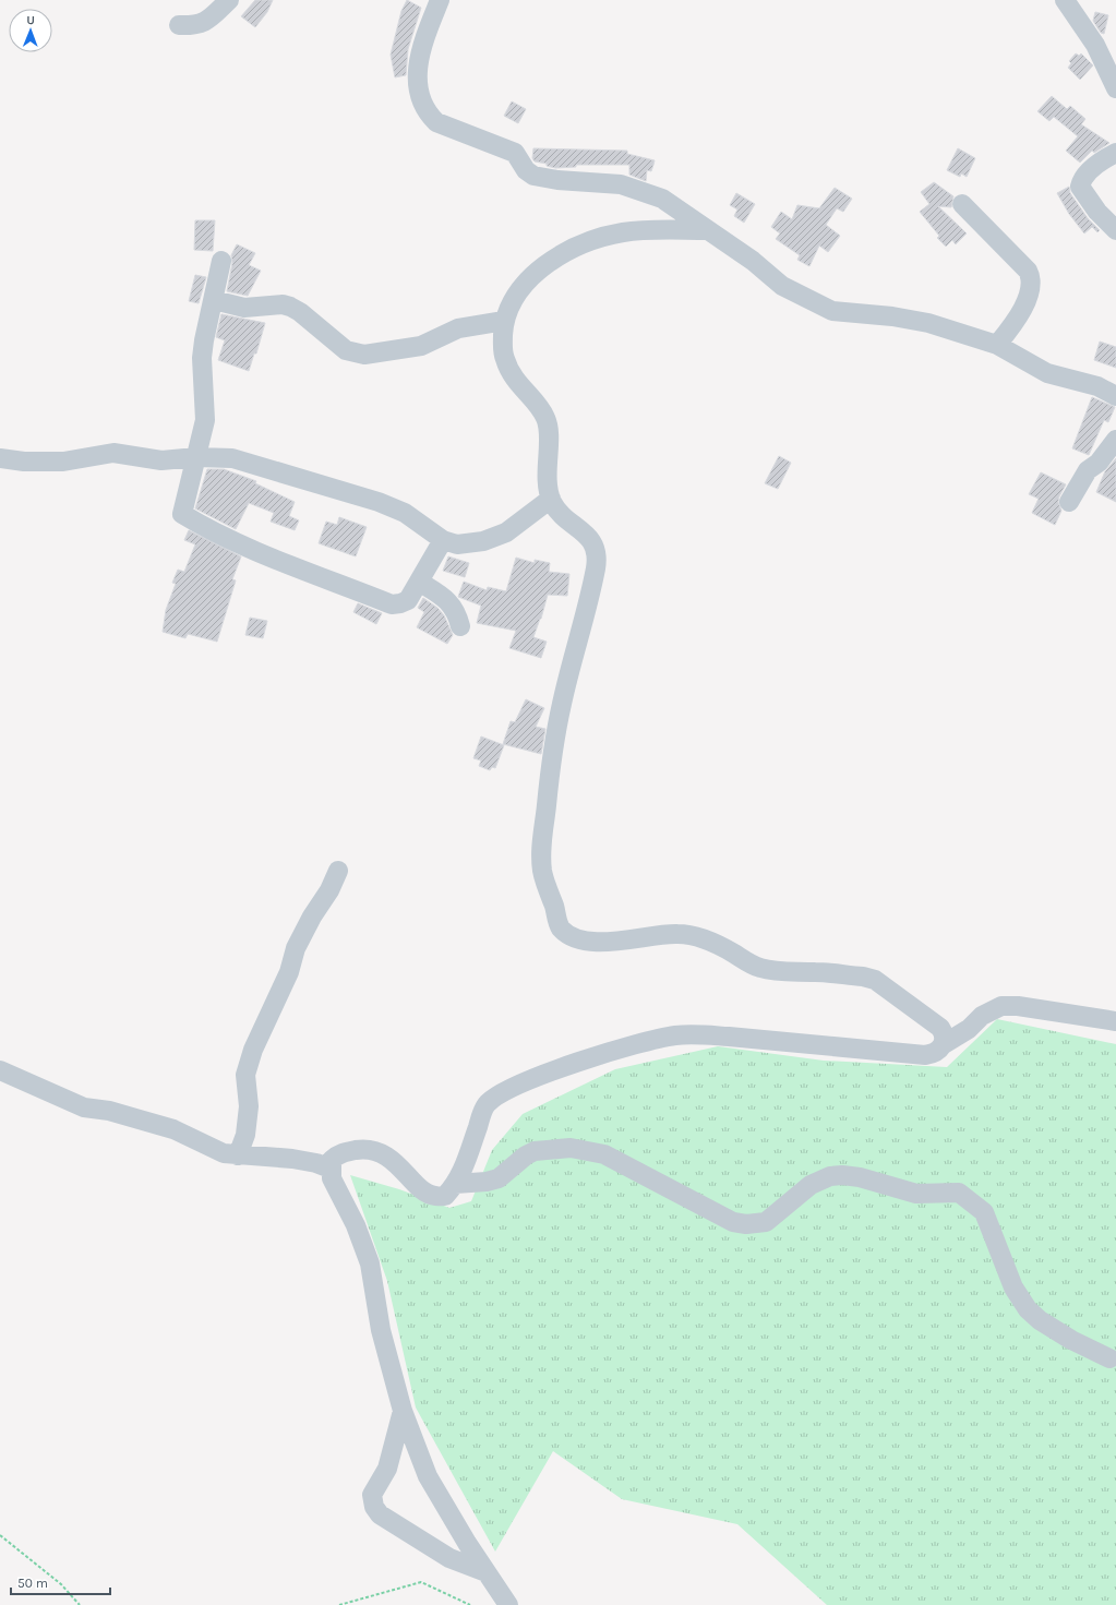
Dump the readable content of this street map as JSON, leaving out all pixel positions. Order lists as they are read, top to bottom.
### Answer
{
  "scale_bar": "50 m",
  "north": "top"
}
